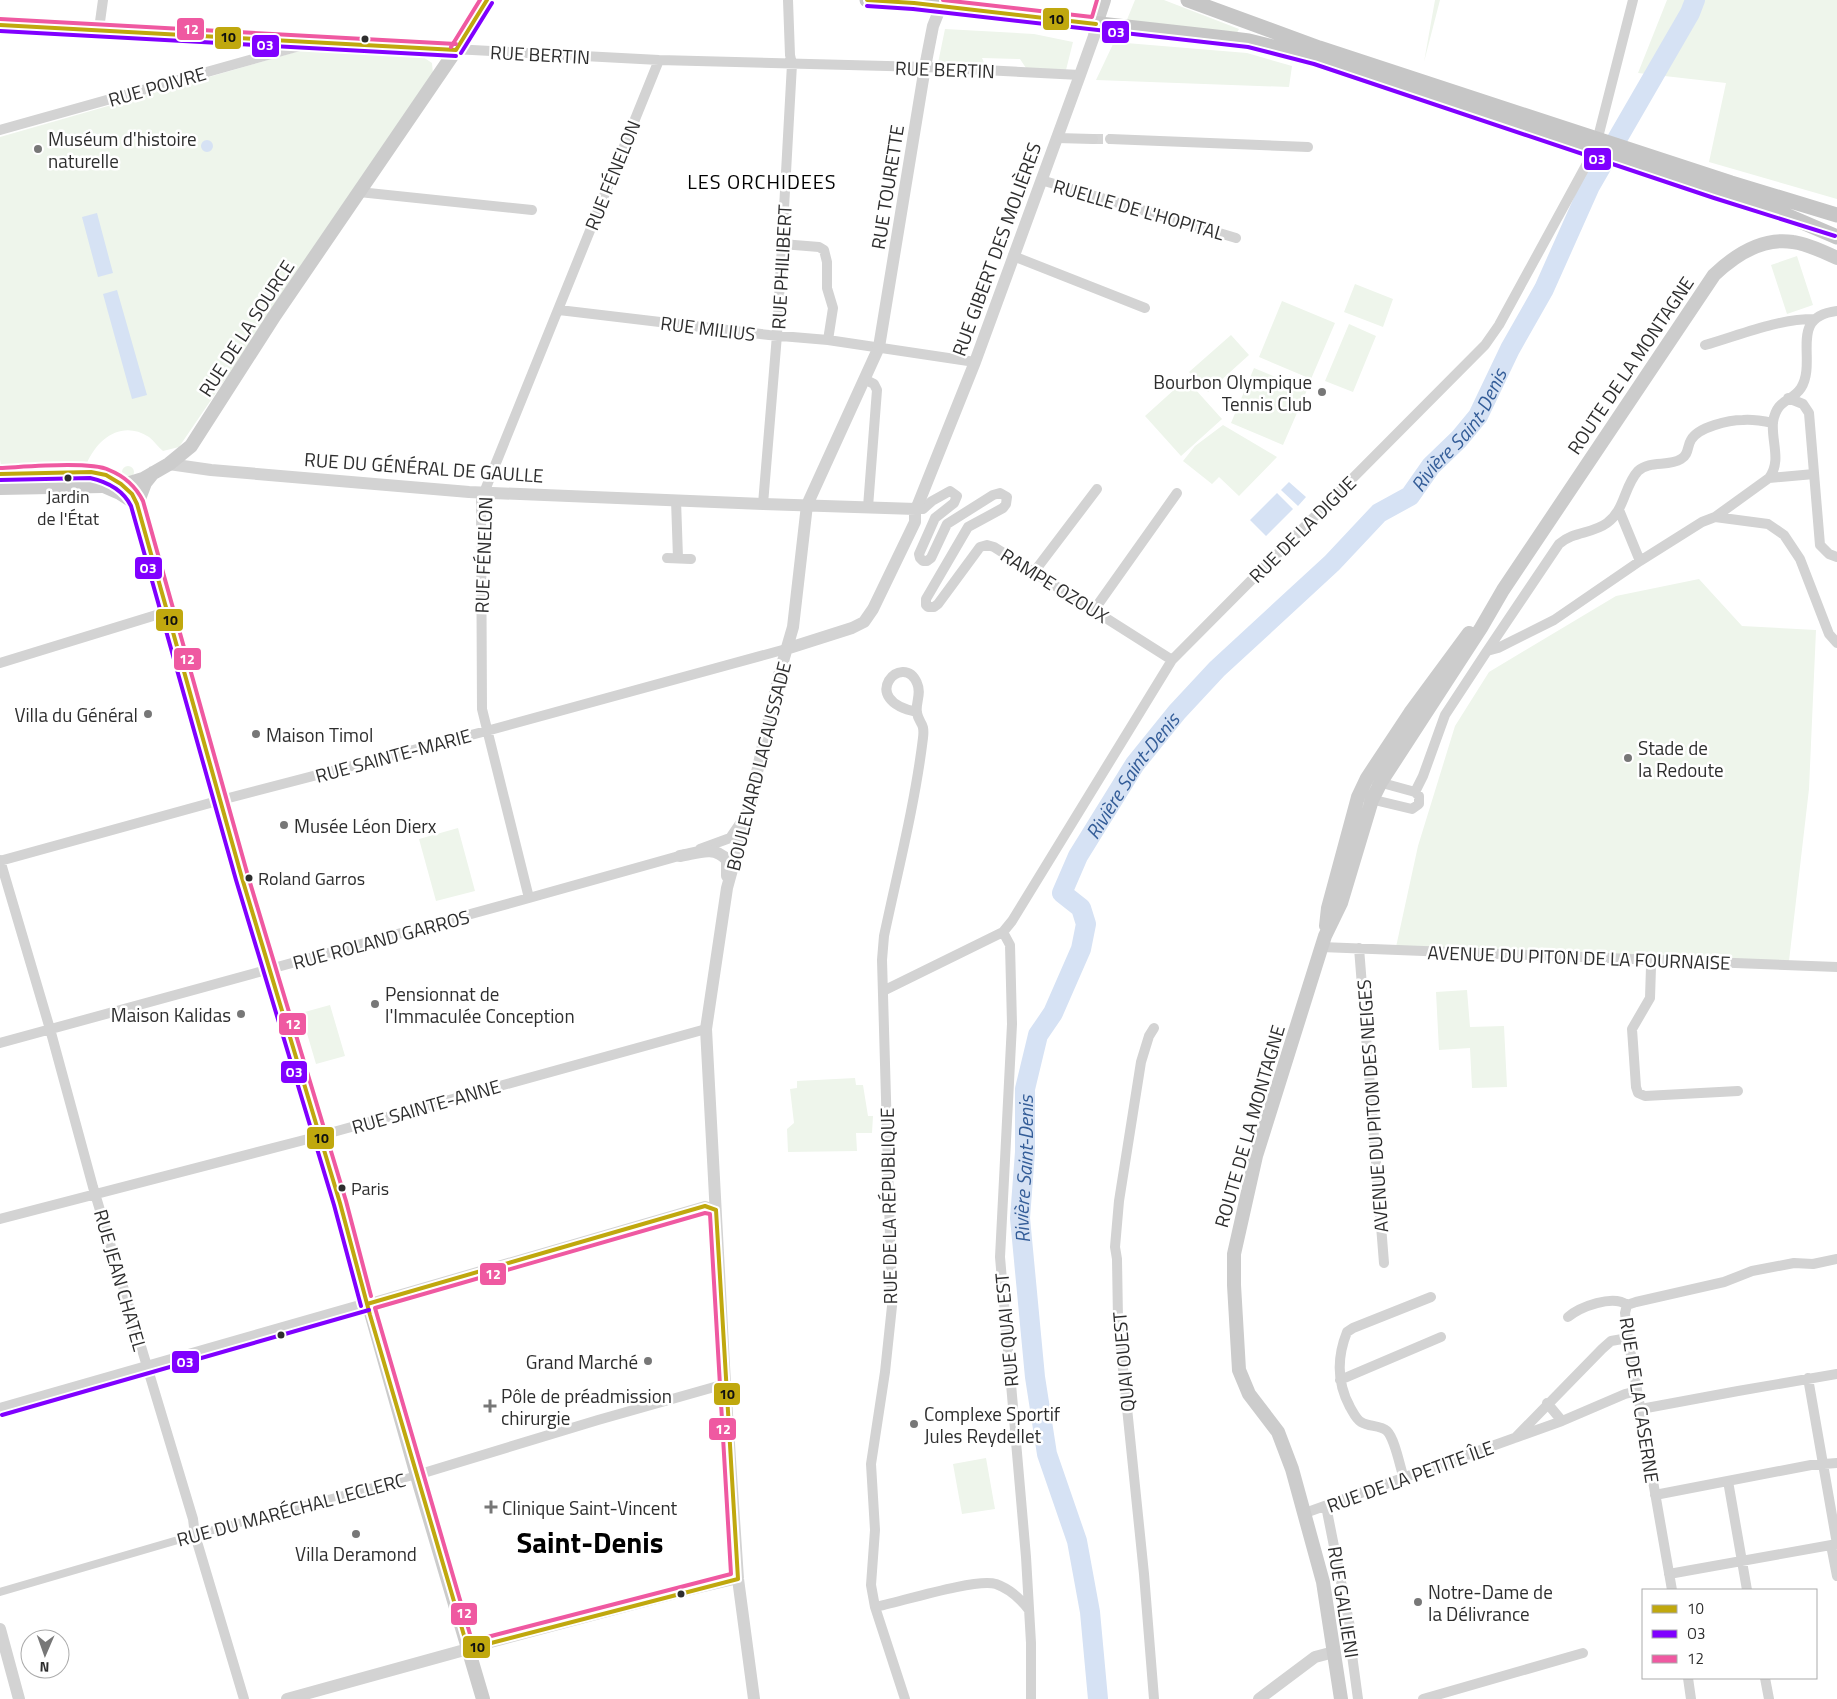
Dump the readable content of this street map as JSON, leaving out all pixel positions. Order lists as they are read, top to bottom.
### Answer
{
  "streets": {
    "main road": ["RUE GIBERT DES MOLIÈRES", "RUE DE LA SOURCE", "ROUTE DE LA MONTAGNE"],
    "street": [
      "RUE BERTIN",
      "RUE POIVRE",
      "RUE FÉNELON",
      "RUE TOURETTE",
      "RUELLE DE L'HOPITAL",
      "RUE PHILIBERT",
      "RUE MILIUS",
      "RUE DU GÉNÉRAL DE GAULLE",
      "RUE DE LA DIGUE",
      "RAMPE OZOUX",
      "RUE SAINTE-MARIE",
      "BOULEVARD LACAUSSADE",
      "RUE ROLAND GARROS",
      "AVENUE DU PITON DE LA FOURNAISE",
      "RUE SAINTE-ANNE",
      "AVENUE DU PITON DES NEIGES",
      "RUE DE LA RÉPUBLIQUE",
      "RUE JEAN CHATEL",
      "RUE QUAI EST",
      "QUAI OUEST",
      "RUE DE LA CASERNE",
      "RUE DE LA PETITE ÎLE",
      "RUE DU MARÉCHAL LECLERC",
      "RUE GALLIENI"
    ]
  },
  "crossings": [
    ["RUE BERTIN", "RUE POIVRE"],
    ["RUE BERTIN", "RUE FÉNELON"],
    ["RUE BERTIN", "RUE TOURETTE"],
    ["RUE BERTIN", "RUE GIBERT DES MOLIÈRES"],
    ["RUE BERTIN", "RUE PHILIBERT"],
    ["RUE BERTIN", "RUE DE LA SOURCE"],
    ["RUE FÉNELON", "RUE MILIUS"],
    ["RUE FÉNELON", "RUE DU GÉNÉRAL DE GAULLE"],
    ["RUE FÉNELON", "RUE SAINTE-MARIE"],
    ["RUE FÉNELON", "RUE ROLAND GARROS"],
    ["RUE TOURETTE", "RUE MILIUS"],
    ["RUE TOURETTE", "RUE DU GÉNÉRAL DE GAULLE"],
    ["RUE TOURETTE", "RUE SAINTE-MARIE"],
    ["RUE TOURETTE", "BOULEVARD LACAUSSADE"],
    ["RUELLE DE L'HOPITAL", "RUE GIBERT DES MOLIÈRES"],
    ["RUE GIBERT DES MOLIÈRES", "RUE MILIUS"],
    ["RUE GIBERT DES MOLIÈRES", "RUE DU GÉNÉRAL DE GAULLE"],
    ["RUE GIBERT DES MOLIÈRES", "RAMPE OZOUX"],
    ["RUE GIBERT DES MOLIÈRES", "BOULEVARD LACAUSSADE"],
    ["RUE PHILIBERT", "RUE MILIUS"],
    ["RUE PHILIBERT", "RUE DU GÉNÉRAL DE GAULLE"],
    ["RUE DE LA SOURCE", "RUE DU GÉNÉRAL DE GAULLE"],
    ["ROUTE DE LA MONTAGNE", "AVENUE DU PITON DE LA FOURNAISE"],
    ["ROUTE DE LA MONTAGNE", "RUE DE LA PETITE ÎLE"],
    ["RUE DU GÉNÉRAL DE GAULLE", "RAMPE OZOUX"],
    ["RUE DU GÉNÉRAL DE GAULLE", "BOULEVARD LACAUSSADE"],
    ["RUE DE LA DIGUE", "RAMPE OZOUX"],
    ["RUE DE LA DIGUE", "RUE DE LA RÉPUBLIQUE"],
    ["RUE DE LA DIGUE", "RUE QUAI EST"],
    ["RAMPE OZOUX", "BOULEVARD LACAUSSADE"],
    ["RUE SAINTE-MARIE", "BOULEVARD LACAUSSADE"],
    ["RUE SAINTE-MARIE", "RUE JEAN CHATEL"],
    ["BOULEVARD LACAUSSADE", "RUE ROLAND GARROS"],
    ["BOULEVARD LACAUSSADE", "RUE SAINTE-ANNE"],
    ["BOULEVARD LACAUSSADE", "RUE DU MARÉCHAL LECLERC"],
    ["RUE ROLAND GARROS", "RUE JEAN CHATEL"],
    ["AVENUE DU PITON DE LA FOURNAISE", "AVENUE DU PITON DES NEIGES"],
    ["RUE SAINTE-ANNE", "RUE JEAN CHATEL"],
    ["RUE JEAN CHATEL", "RUE DU MARÉCHAL LECLERC"],
    ["RUE DE LA CASERNE", "RUE DE LA PETITE ÎLE"],
    ["RUE DE LA PETITE ÎLE", "RUE GALLIENI"]
  ],
  "districts": ["LES ORCHIDEES", "Saint-Denis"],
  "water": ["Rivière Saint-Denis"],
  "places": {
    "other": [
      "Muséum d'histoire naturelle",
      "Bourbon Olympique Tennis Club",
      "Jardin de l'État",
      "Villa du Général",
      "Maison Timol",
      "Stade de la Redoute",
      "Musée Léon Dierx",
      "Roland Garros",
      "Pensionnat de l'Immaculée Conception",
      "Maison Kalidas",
      "Paris",
      "Grand Marché",
      "Complexe Sportif Jules Reydellet",
      "Villa Deramond",
      "Notre-Dame de la Délivrance"
    ],
    "health": ["Pôle de préadmission chirurgie", "Clinique Saint-Vincent"]
  },
  "lines": ["transit line 10", "transit line 12", "transit line O3"],
  "legend": ["10", "O3", "12"],
  "north": "bottom"
}
